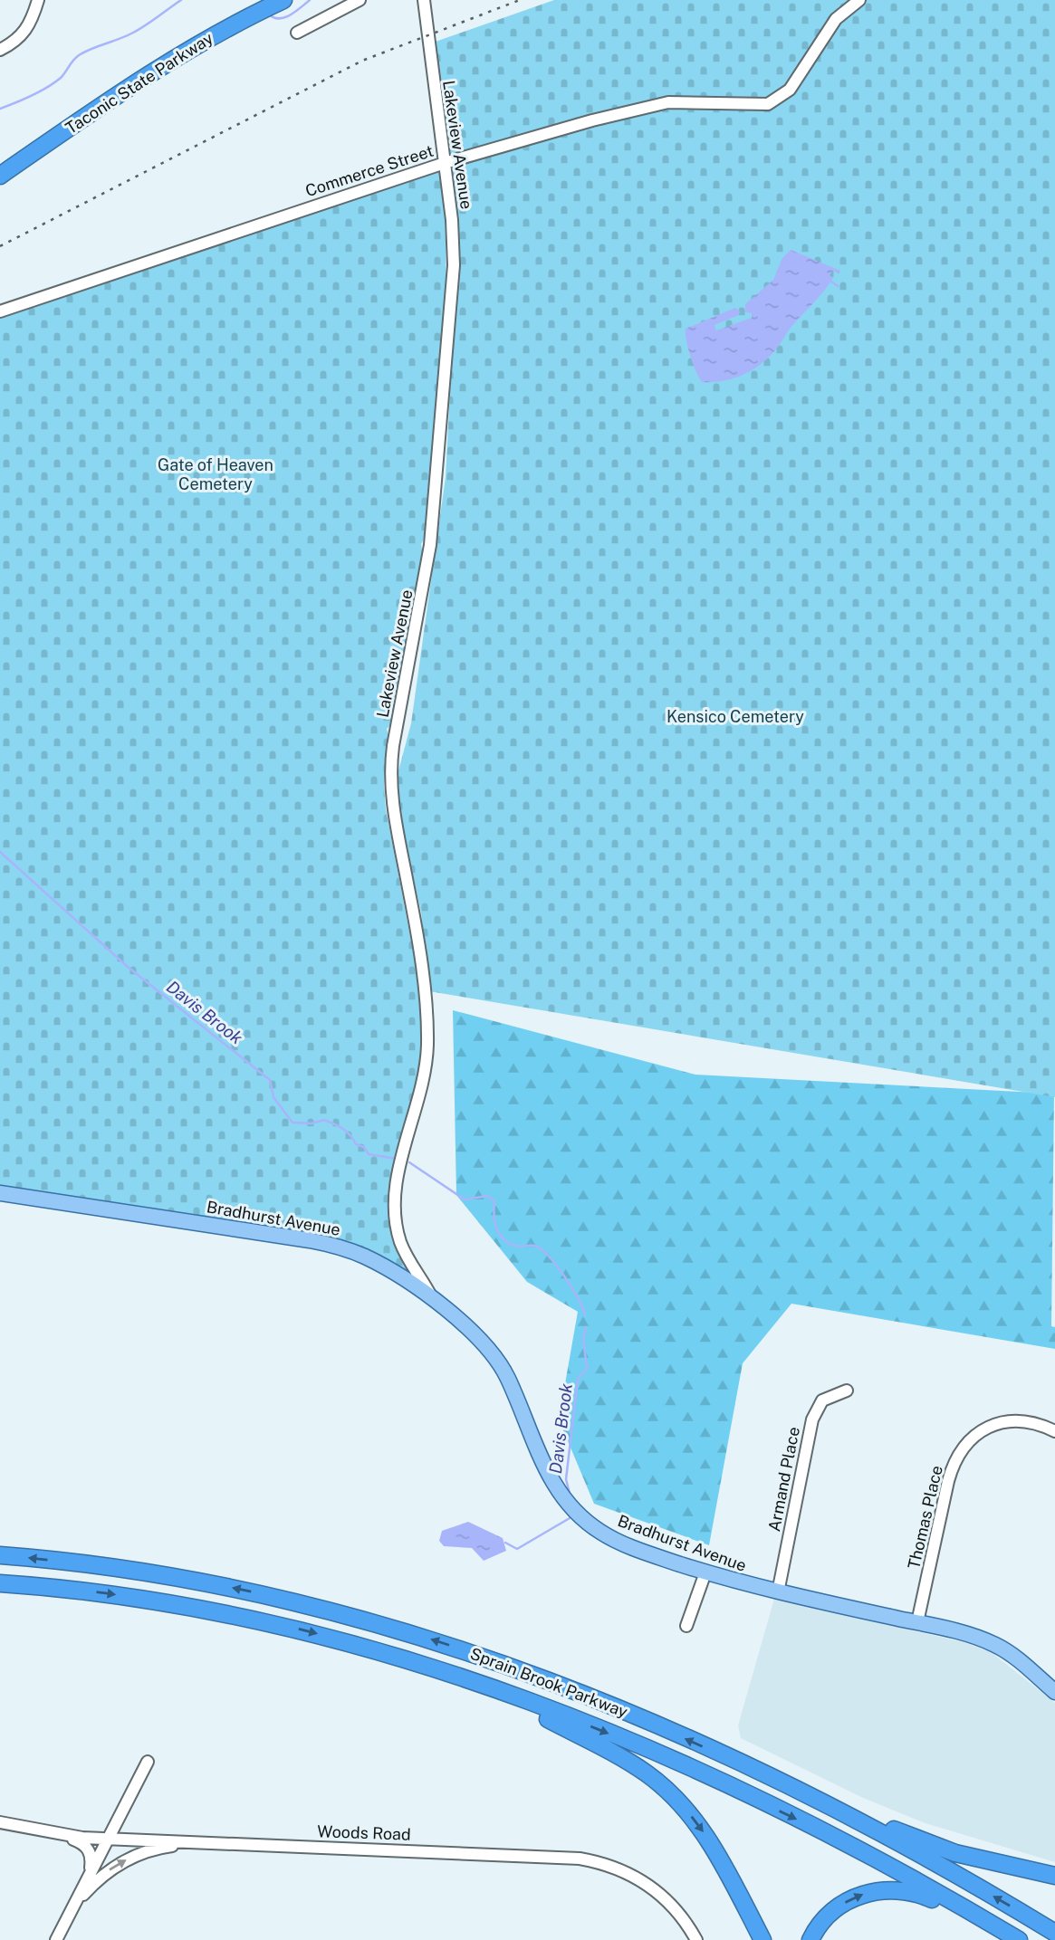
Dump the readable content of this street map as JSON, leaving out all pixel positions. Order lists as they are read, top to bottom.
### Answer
{
  "streets": {
    "highway": ["Taconic State Parkway", "Sprain Brook Parkway"],
    "main road": ["Bradhurst Avenue"],
    "street": [
      "Lakeview Avenue",
      "Commerce Street",
      "Armand Place",
      "Thomas Place",
      "Woods Road"
    ]
  },
  "crossings": [
    ["Lakeview Avenue", "Commerce Street"],
    ["Lakeview Avenue", "Bradhurst Avenue"],
    ["Bradhurst Avenue", "Armand Place"],
    ["Bradhurst Avenue", "Thomas Place"]
  ],
  "water": ["Davis Brook"],
  "parks": ["Gate of Heaven Cemetery", "Kensico Cemetery"]
}
